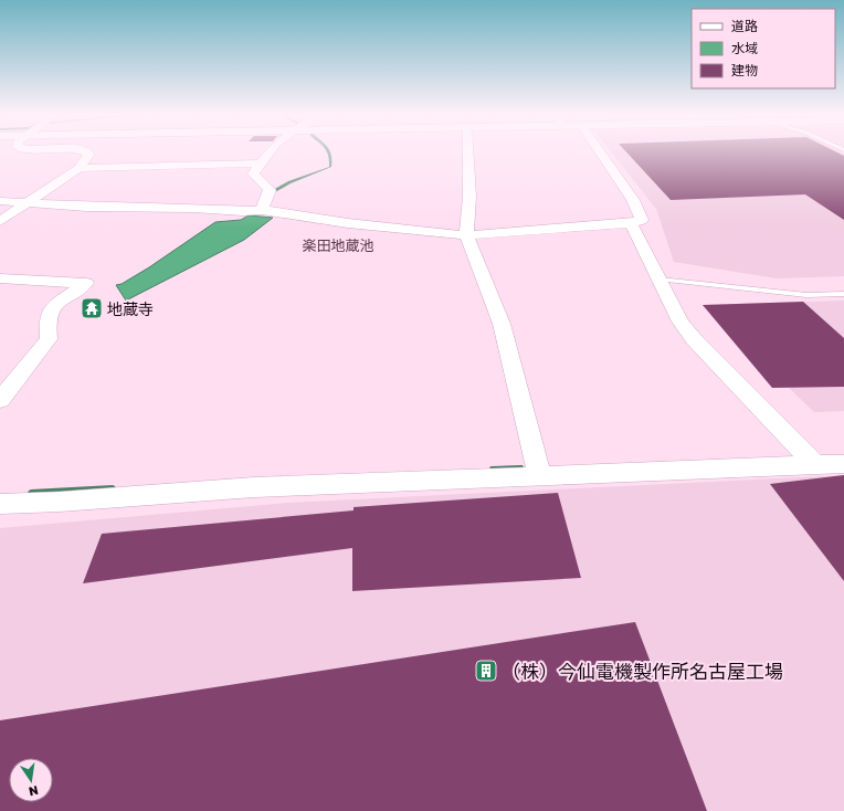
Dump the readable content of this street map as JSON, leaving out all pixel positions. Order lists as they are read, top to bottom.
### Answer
{
  "districts": ["楽田地蔵池"],
  "places": {
    "temple": ["地蔵寺"],
    "building": ["（株）今仙電機製作所名古屋工場"]
  },
  "legend": ["道路", "水域", "建物"],
  "north": "bottom"
}
